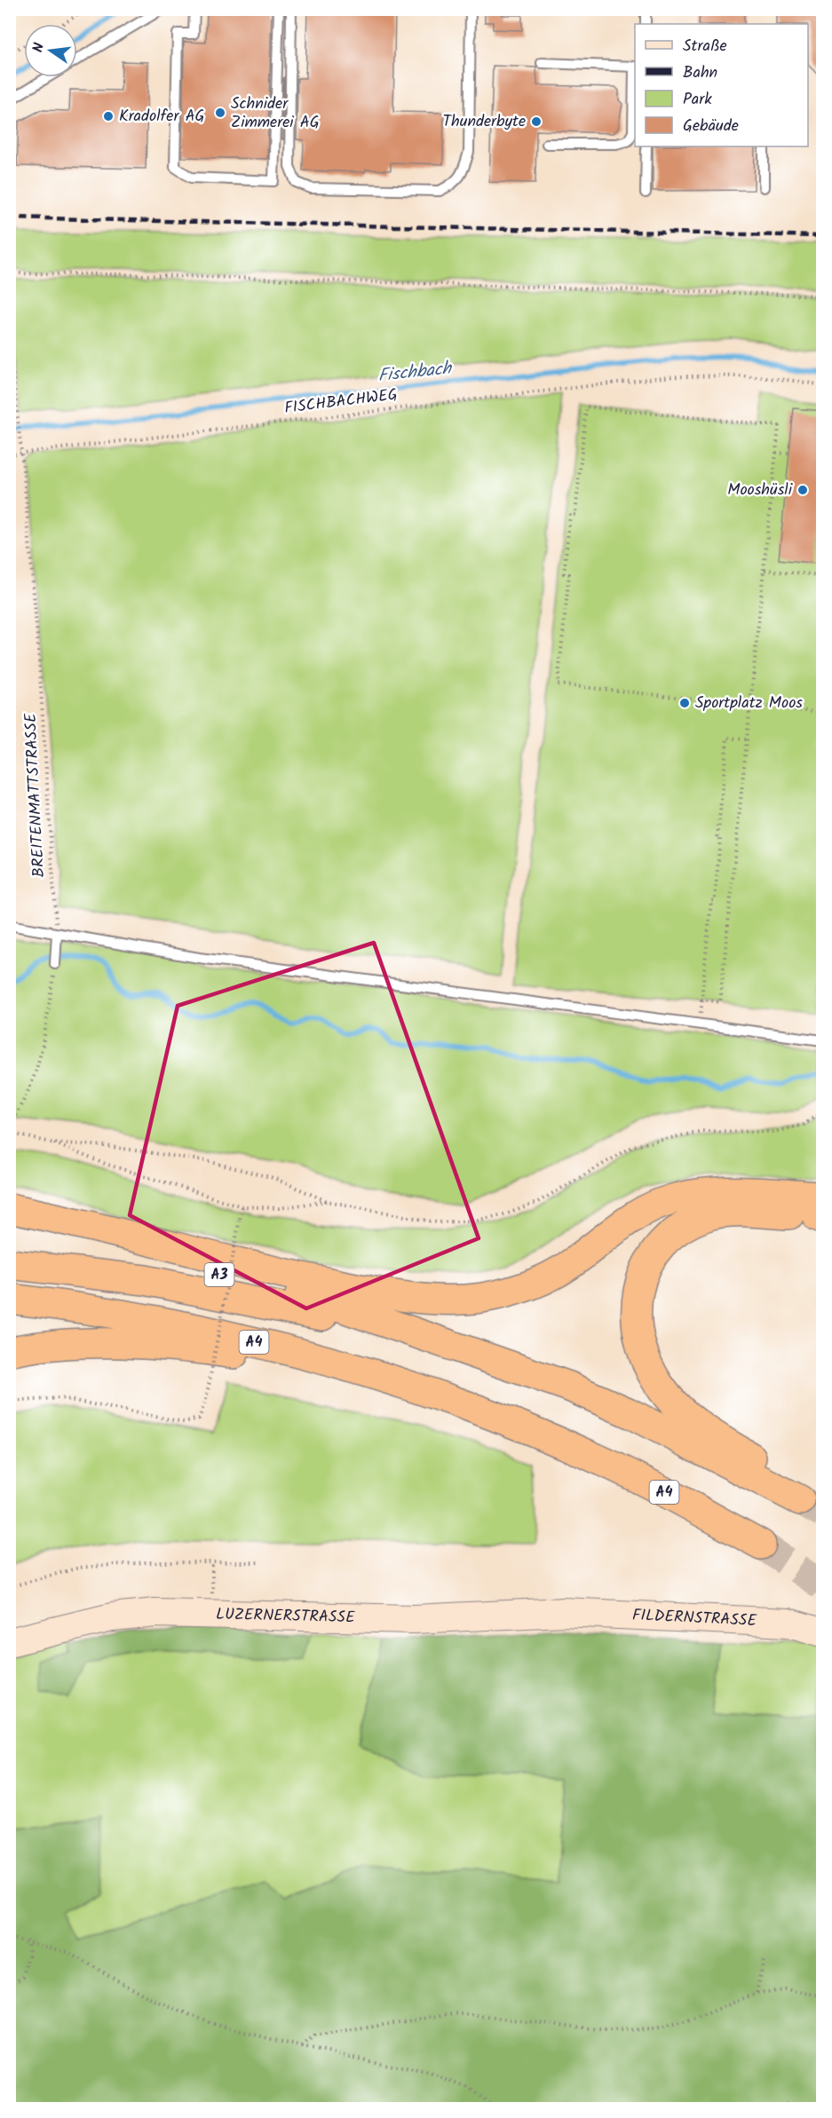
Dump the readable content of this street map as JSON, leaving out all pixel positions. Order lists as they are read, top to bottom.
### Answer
{
  "streets": {
    "highway": ["A3", "A4"],
    "main road": ["LUZERNERSTRASSE", "FILDERNSTRASSE"],
    "path": ["FISCHBACHWEG", "BREITENMATTSTRASSE"]
  },
  "crossings": [
    ["FISCHBACHWEG", "BREITENMATTSTRASSE"],
    ["LUZERNERSTRASSE", "FILDERNSTRASSE"]
  ],
  "water": ["Fischbach"],
  "places": [
    "Schnider Zimmerei AG",
    "Kradolfer AG",
    "Thunderbyte",
    "Mooshüsli",
    "Sportplatz Moos"
  ],
  "legend": [
    "Straße",
    "Bahn",
    "Park",
    "Gebäude"
  ],
  "north": "left"
}
